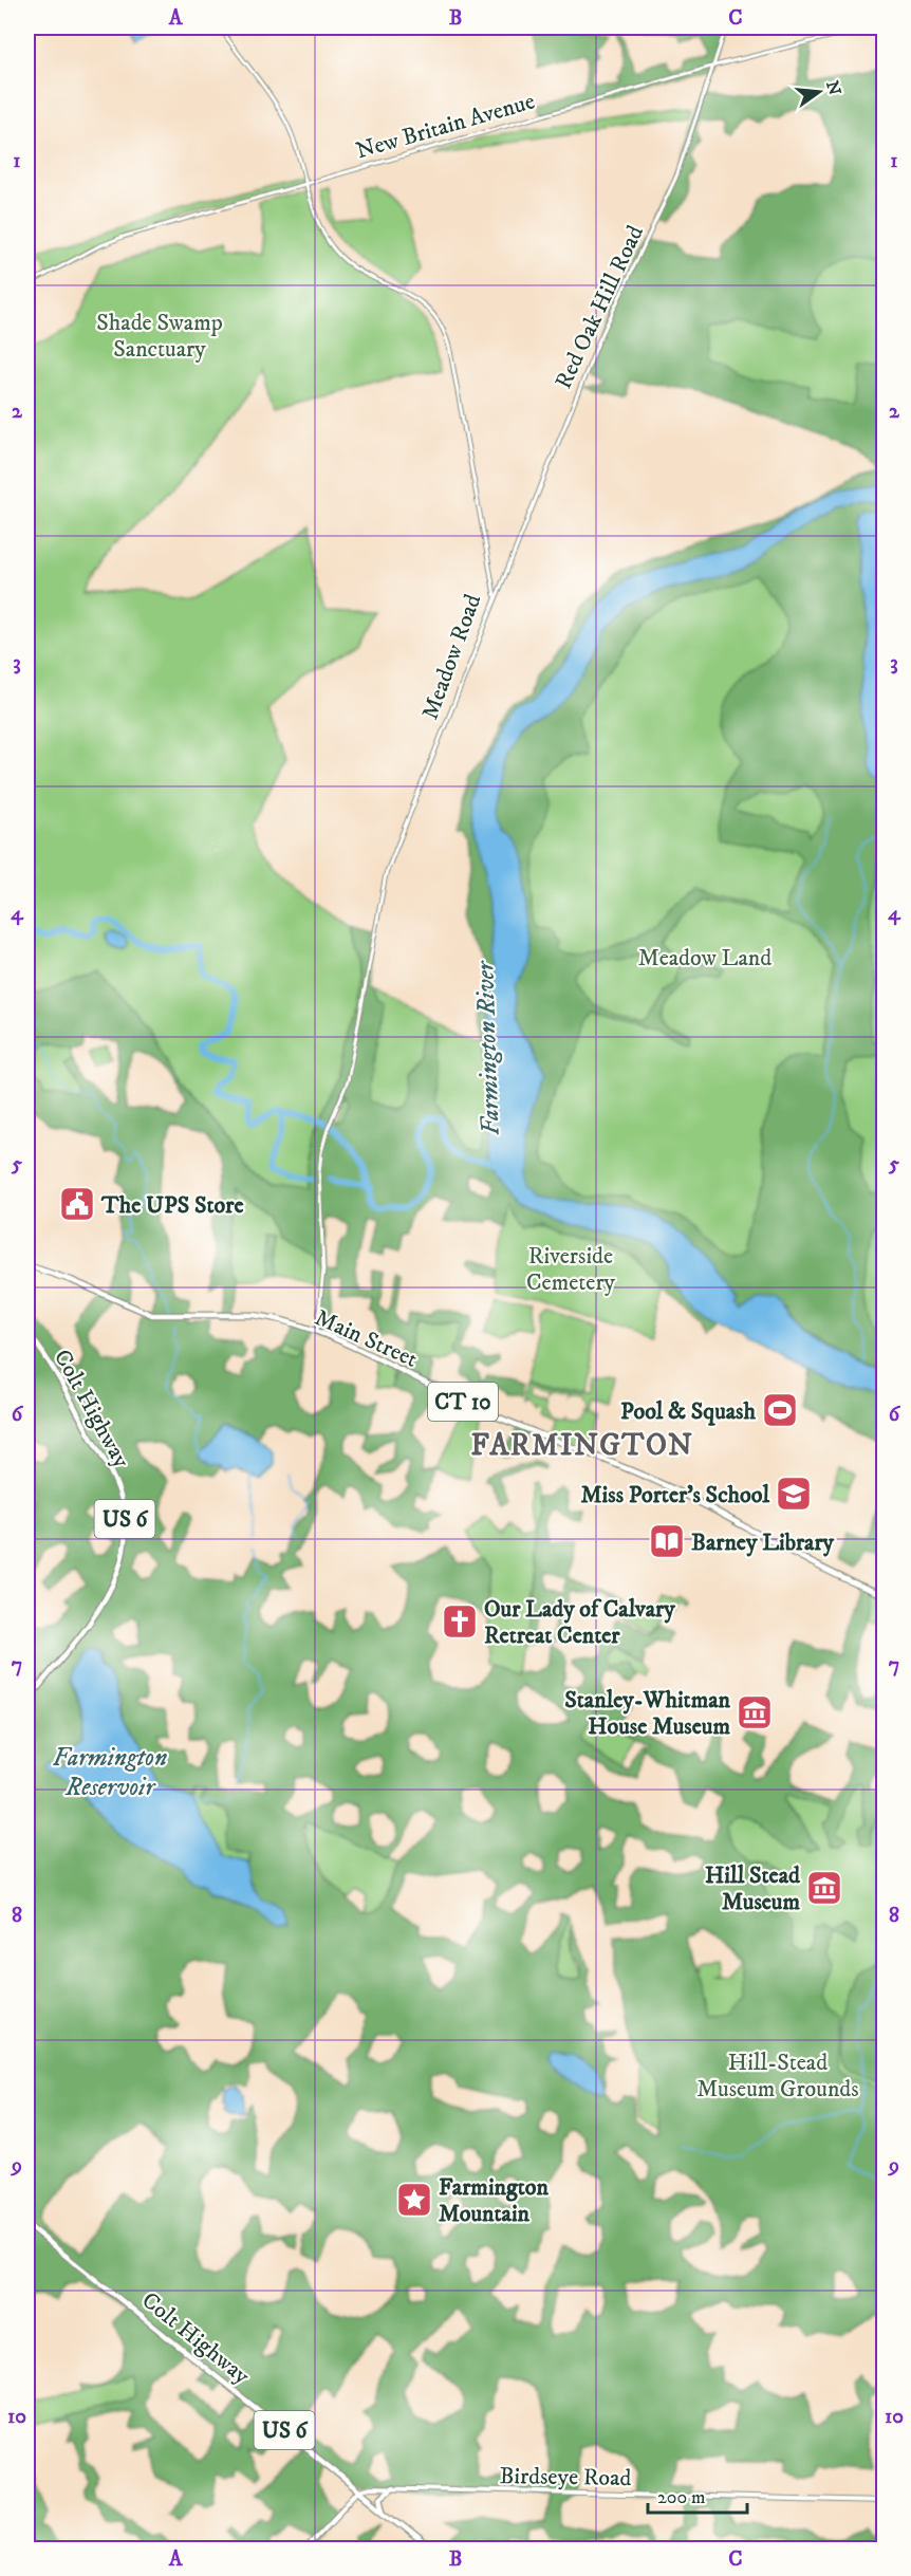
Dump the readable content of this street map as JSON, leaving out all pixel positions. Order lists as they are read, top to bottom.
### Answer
{
  "streets": {
    "highway": [
      "Main Street",
      "CT 10",
      "Colt Highway",
      "US 6"
    ],
    "main road": ["Birdseye Road"],
    "street": ["New Britain Avenue", "Red Oak Hill Road", "Meadow Road"]
  },
  "crossings": [
    ["New Britain Avenue", "Red Oak Hill Road"],
    ["New Britain Avenue", "Meadow Road"],
    ["Red Oak Hill Road", "Meadow Road"],
    ["Meadow Road", "Main Street"],
    ["Colt Highway", "Birdseye Road"]
  ],
  "districts": ["FARMINGTON"],
  "water": ["Farmington River", "Farmington Reservoir"],
  "parks": [
    "Shade Swamp Sanctuary",
    "Meadow Land",
    "Riverside Cemetery",
    "Hill-Stead Museum Grounds"
  ],
  "places": {
    "public building": ["The UPS Store"],
    "sports": ["Pool & Squash"],
    "school or university": ["Miss Porter's School"],
    "library": ["Barney Library"],
    "church": ["Our Lady of Calvary Retreat Center"],
    "museum": ["Stanley-Whitman House Museum", "Hill Stead Museum"],
    "place": ["Farmington Mountain"]
  },
  "scale_bar": "200 m",
  "north": "right",
  "grid": {
    "columns": ["A", "B", "C"],
    "rows": [
      "1",
      "2",
      "3",
      "4",
      "5",
      "6",
      "7",
      "8",
      "9",
      "10"
    ]
  }
}
